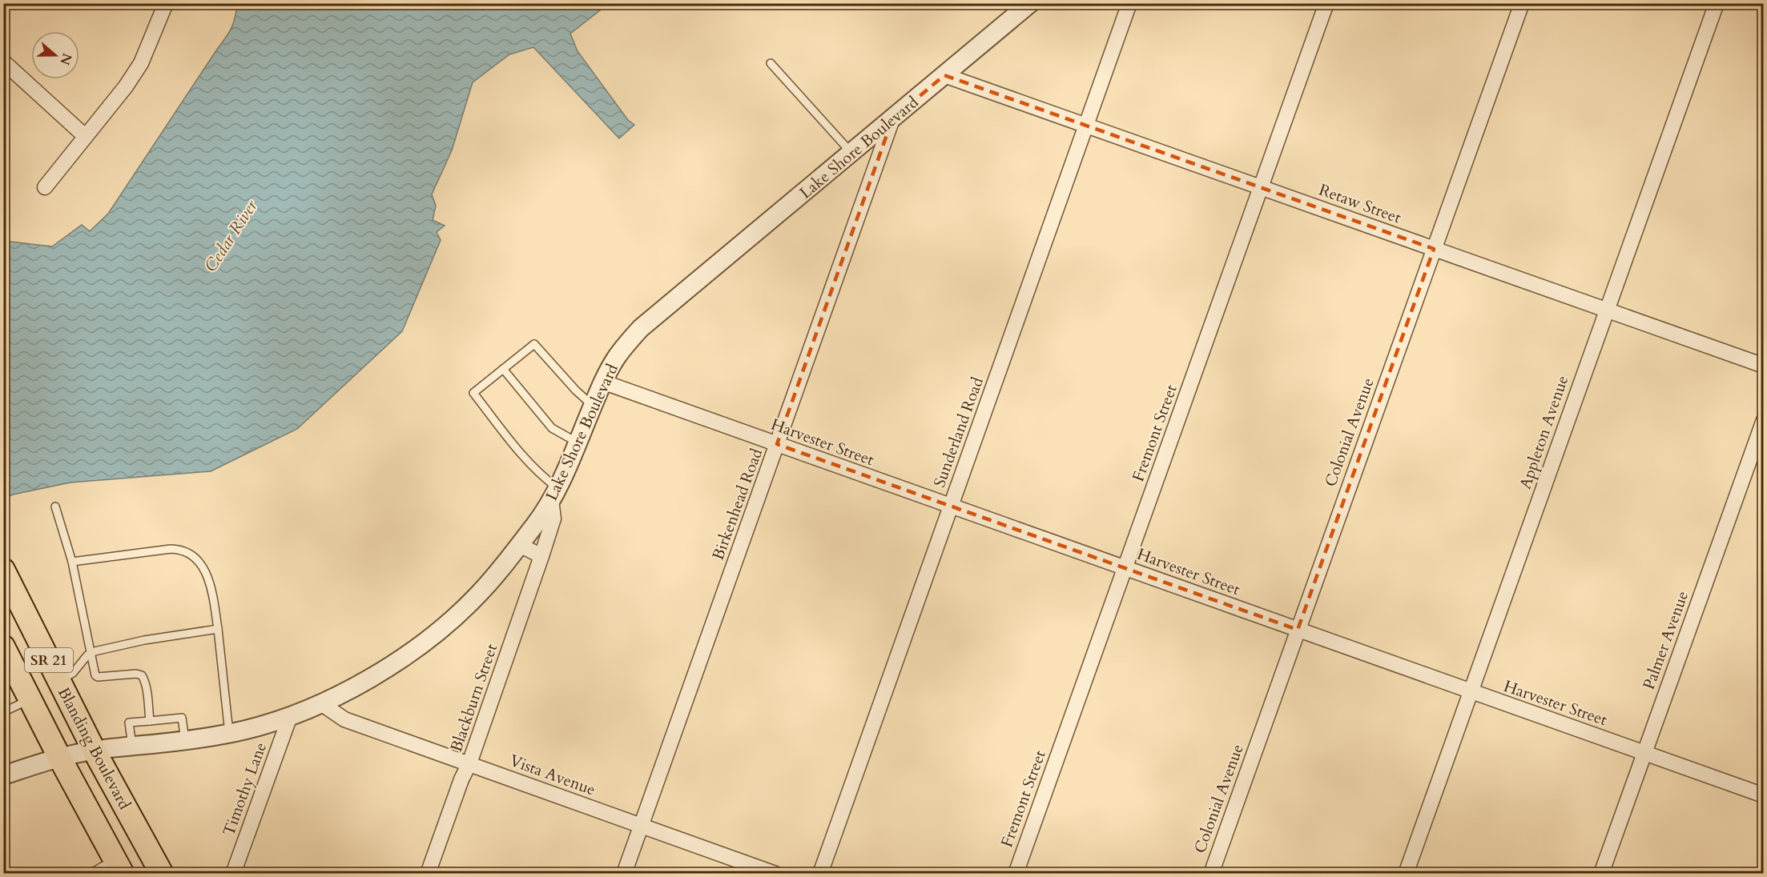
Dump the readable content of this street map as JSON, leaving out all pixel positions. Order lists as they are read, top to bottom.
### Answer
{
  "streets": {
    "main road": ["SR 21", "Blanding Boulevard"],
    "street": [
      "Lake Shore Boulevard",
      "Retaw Street",
      "Sunderland Road",
      "Colonial Avenue",
      "Appleton Avenue",
      "Fremont Street",
      "Harvester Street",
      "Birkenhead Road",
      "Palmer Avenue",
      "Blackburn Street",
      "Vista Avenue",
      "Timothy Lane"
    ]
  },
  "crossings": [
    ["Lake Shore Boulevard", "Retaw Street"],
    ["Lake Shore Boulevard", "Harvester Street"],
    ["Lake Shore Boulevard", "Birkenhead Road"],
    ["Lake Shore Boulevard", "SR 21"],
    ["Lake Shore Boulevard", "Blackburn Street"],
    ["Lake Shore Boulevard", "Blanding Boulevard"],
    ["Lake Shore Boulevard", "Vista Avenue"],
    ["Lake Shore Boulevard", "Timothy Lane"],
    ["Retaw Street", "Sunderland Road"],
    ["Retaw Street", "Colonial Avenue"],
    ["Retaw Street", "Appleton Avenue"],
    ["Retaw Street", "Fremont Street"],
    ["Sunderland Road", "Harvester Street"],
    ["Colonial Avenue", "Harvester Street"],
    ["Appleton Avenue", "Harvester Street"],
    ["Fremont Street", "Harvester Street"],
    ["Harvester Street", "Birkenhead Road"],
    ["Harvester Street", "Palmer Avenue"],
    ["Birkenhead Road", "Vista Avenue"],
    ["Blackburn Street", "Vista Avenue"]
  ],
  "water": ["Cedar River"],
  "north": "right"
}
